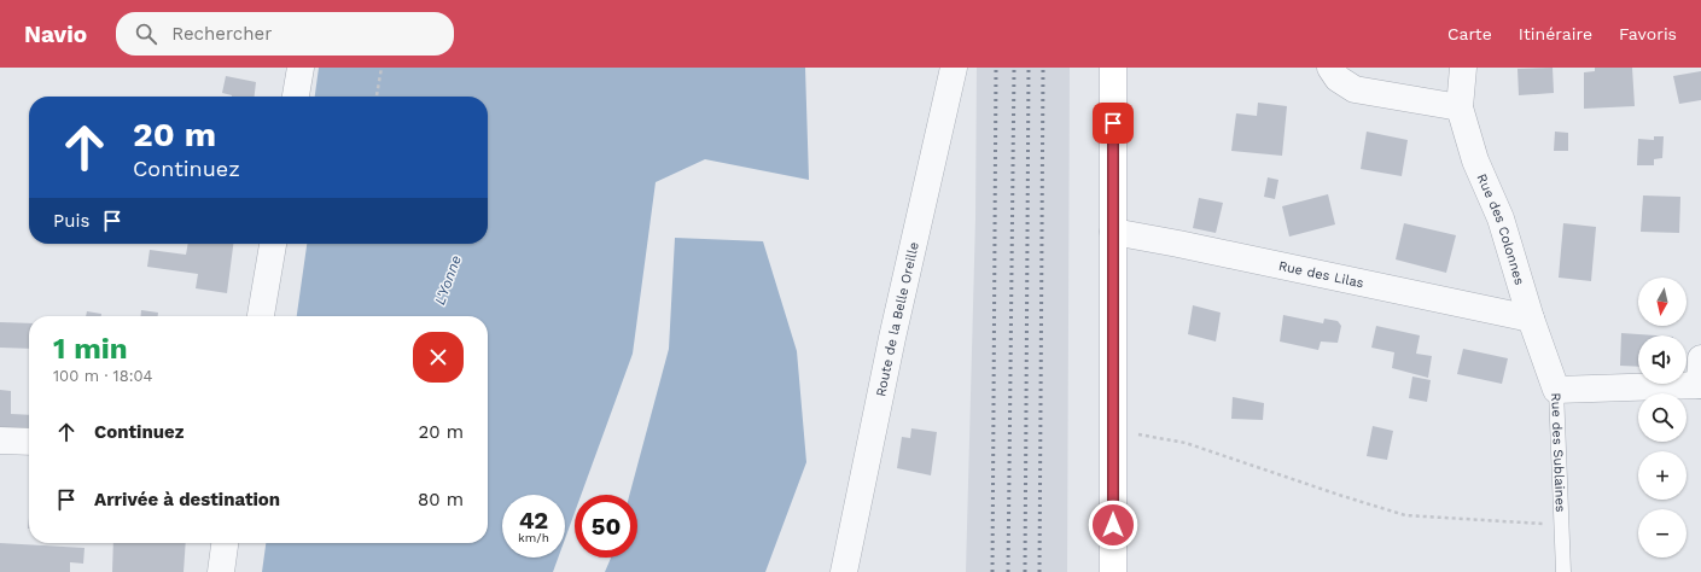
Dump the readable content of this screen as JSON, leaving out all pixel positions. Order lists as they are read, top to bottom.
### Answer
{
  "streets": {
    "street": [
      "Rue des Colonnes",
      "Rue des Lilas",
      "Route de la Belle Oreille",
      "Rue des Sublaines"
    ]
  },
  "crossings": [
    ["Rue des Colonnes", "Rue des Lilas"],
    ["Rue des Colonnes", "Rue des Sublaines"]
  ],
  "water": ["L'Yonne"],
  "north": "bottom",
  "page": {
    "header": "Navio",
    "search": "Rechercher",
    "nav": ["Carte", "Itinéraire", "Favoris"],
    "turn": ["20 m", "Continuez"],
    "then": "Puis",
    "map_buttons": ["+", "−"],
    "heading": ["1 min", "100 m · 18:04"],
    "list": [
      {
        "name": "Continuez",
        "value": "20 m"
      },
      {
        "name": "Arrivée à destination",
        "value": "80 m"
      }
    ],
    "speed": "42 km/h",
    "limit": "50"
  }
}
